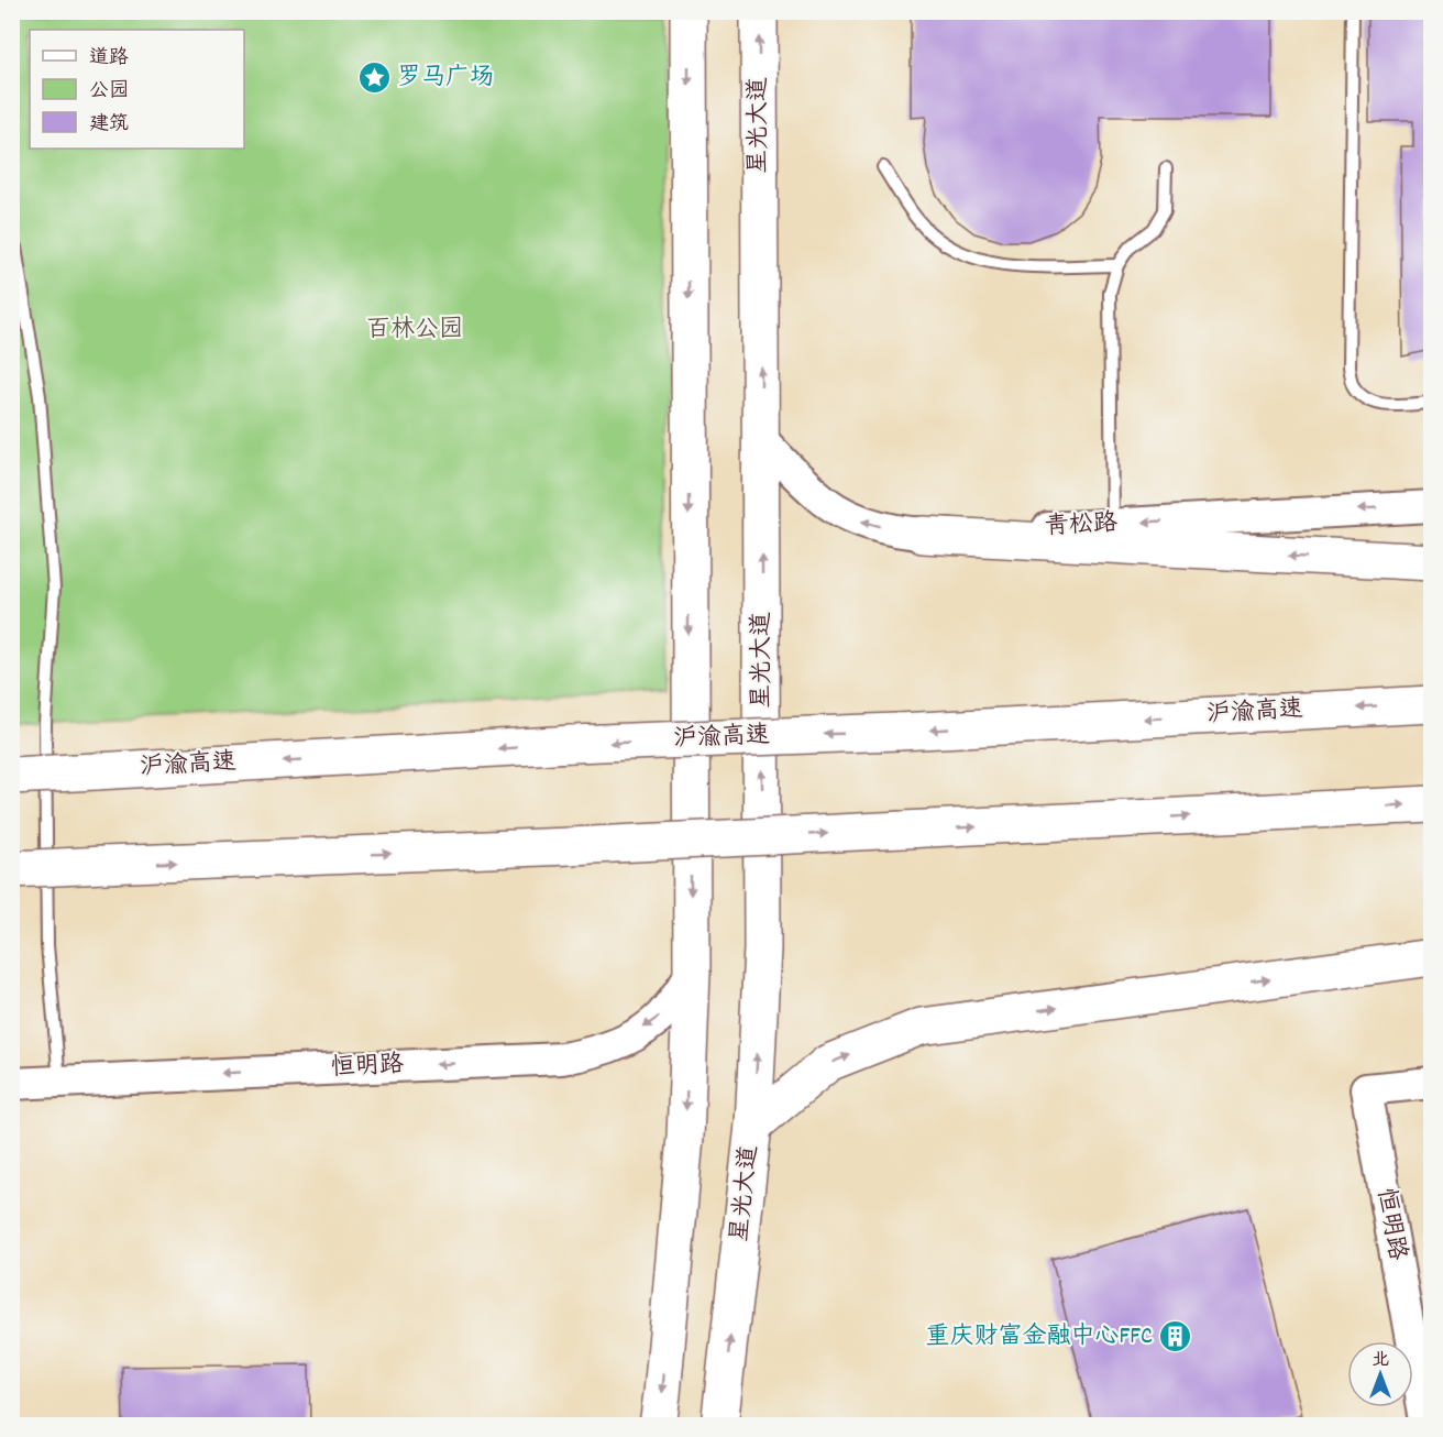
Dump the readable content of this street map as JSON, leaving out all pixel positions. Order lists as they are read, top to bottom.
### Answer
{
  "streets": {
    "main road": ["星光大道", "沪渝高速"],
    "street": ["青松路", "恒明路"]
  },
  "crossings": [
    ["星光大道", "青松路"]
  ],
  "one_way": ["青松路", "恒明路"],
  "parks": ["百林公园"],
  "places": {
    "place": ["罗马广场"],
    "building": ["重庆财富金融中心FFC"]
  },
  "legend": ["道路", "公园", "建筑"],
  "north": "top"
}
